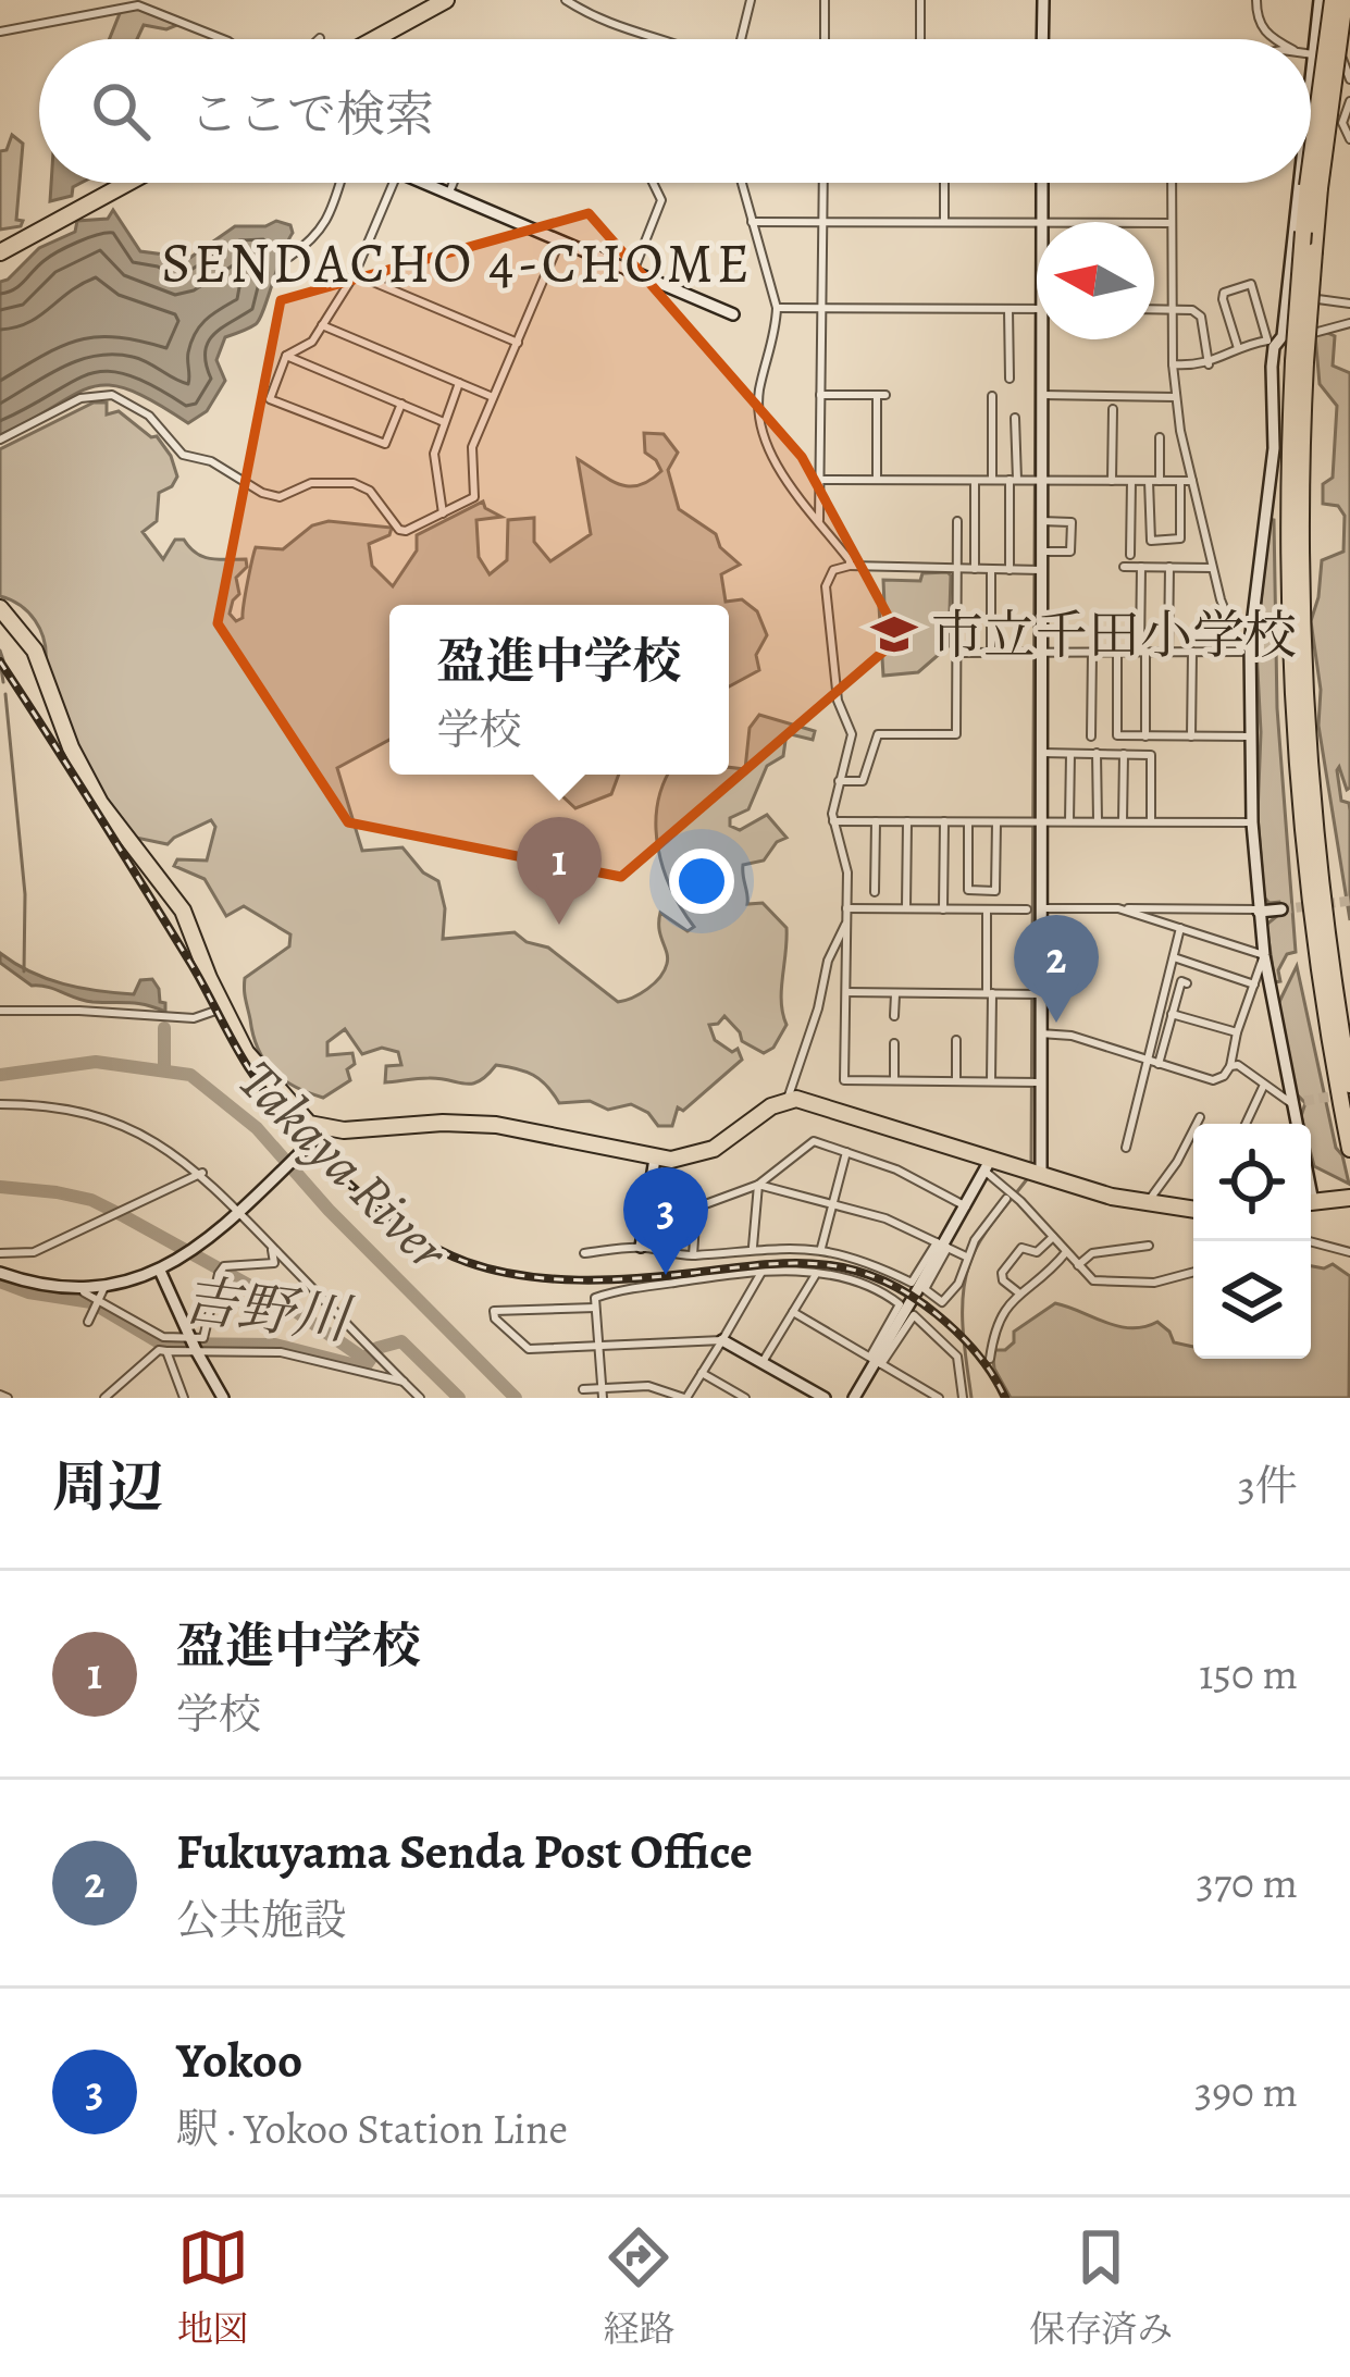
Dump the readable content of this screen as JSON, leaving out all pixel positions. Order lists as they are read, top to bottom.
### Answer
{
  "districts": ["SENDACHO 4-CHOME"],
  "water": ["Takaya River", "吉野川"],
  "places": {
    "school or university": ["市立千田小学校"]
  },
  "north": "left",
  "page": {
    "search": "ここで検索",
    "popup": ["盈進中学校", "学校"],
    "pins": ["1", "2", "3"],
    "heading": ["周辺", "3件"],
    "list": [
      {
        "mark": "1",
        "name": "盈進中学校",
        "note": "学校",
        "value": "150 m"
      },
      {
        "mark": "2",
        "name": "Fukuyama Senda Post Office",
        "note": "公共施設",
        "value": "370 m"
      },
      {
        "mark": "3",
        "name": "Yokoo",
        "note": "駅 · Yokoo Station Line",
        "value": "390 m"
      }
    ],
    "nav": ["地図", "経路", "保存済み"]
  }
}
